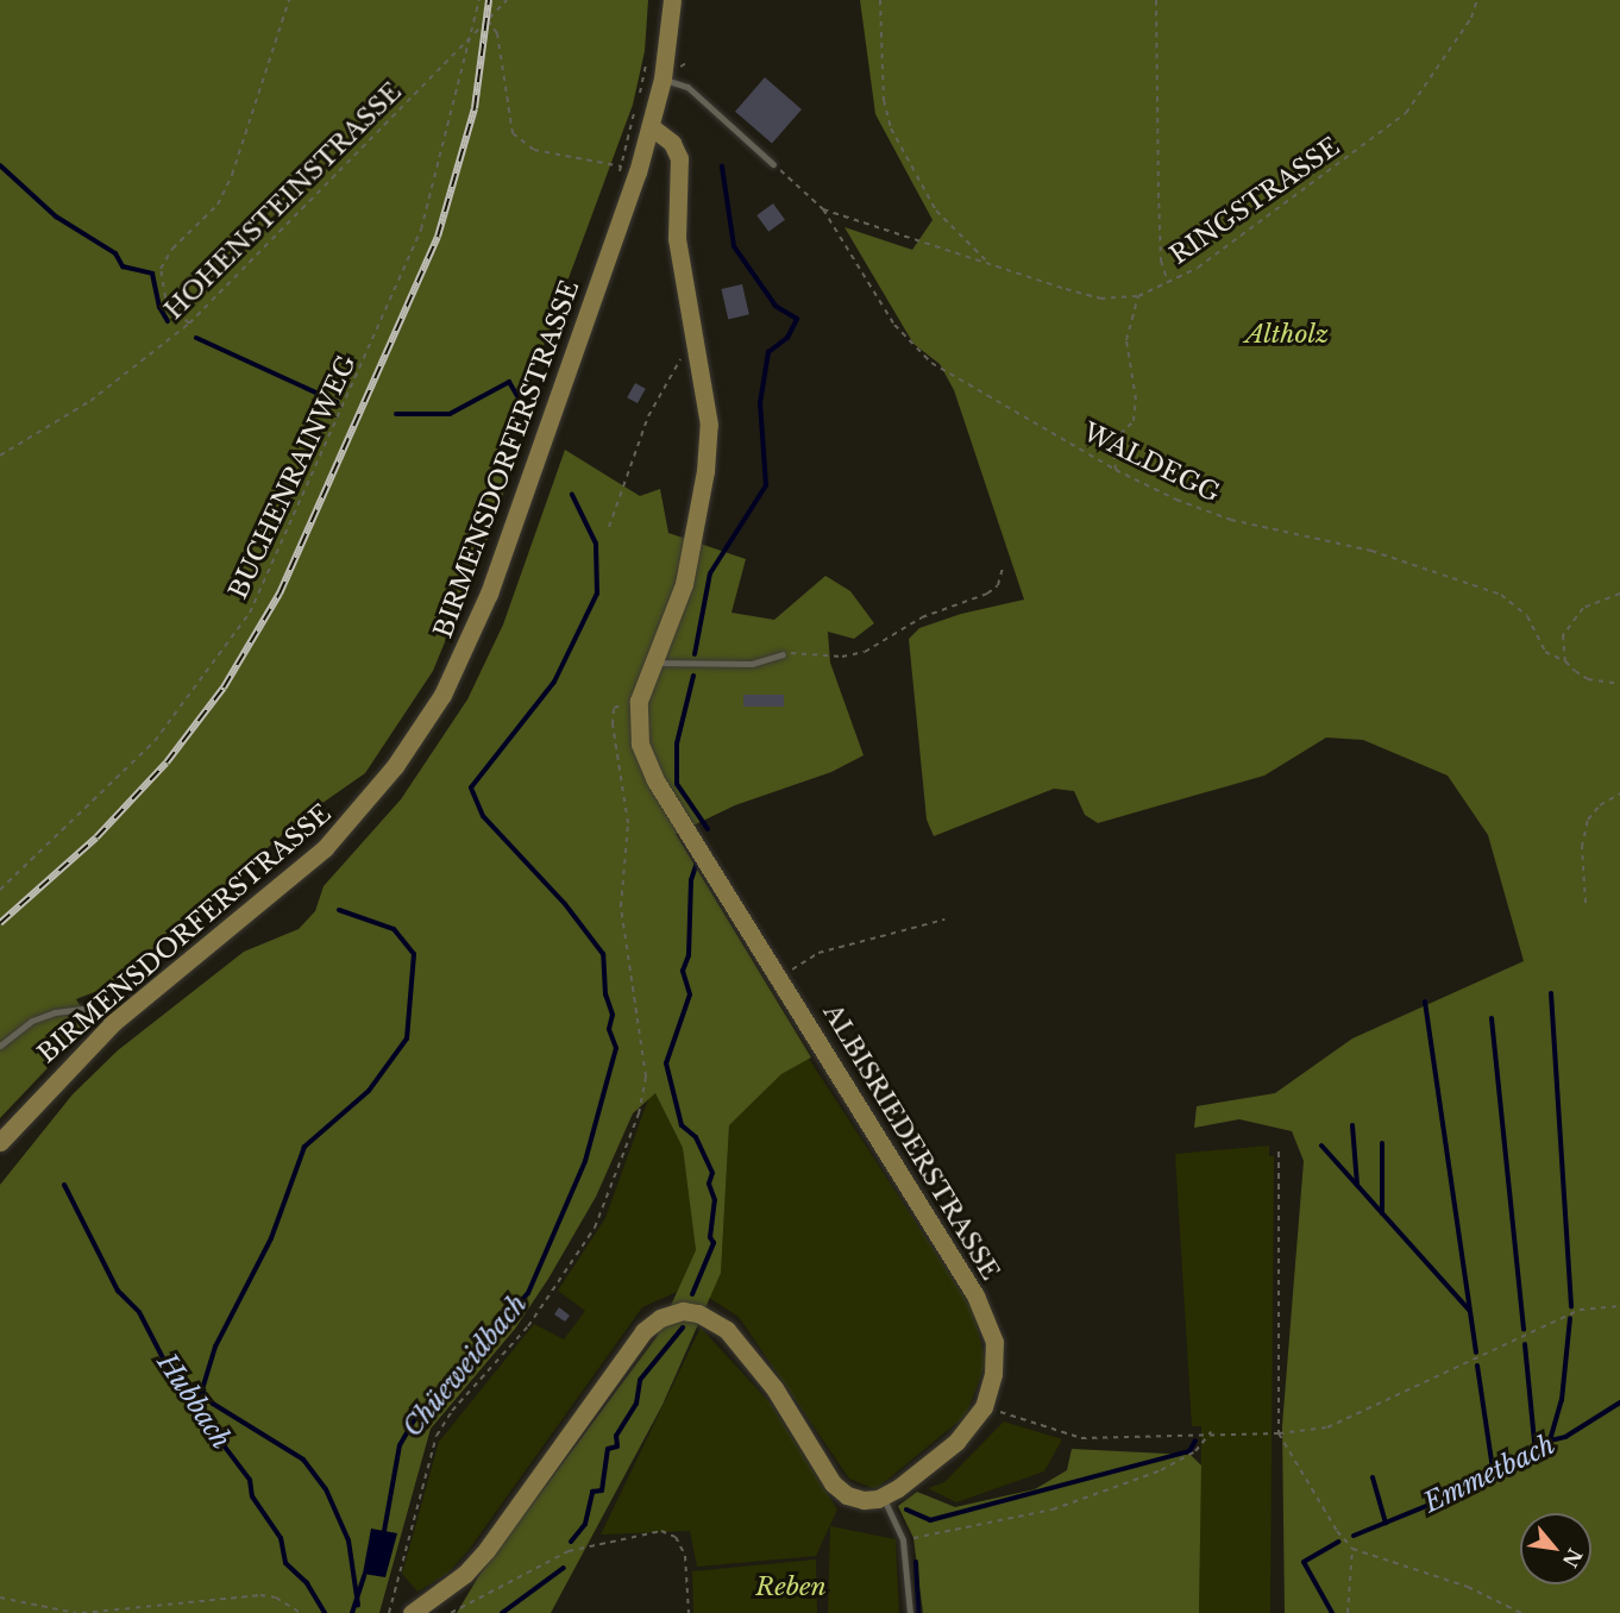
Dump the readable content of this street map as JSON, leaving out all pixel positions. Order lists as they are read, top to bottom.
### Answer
{
  "streets": {
    "main road": ["BIRMENSDORFERSTRASSE", "ALBISRIEDERSTRASSE"],
    "path": [
      "HOHENSTEINSTRASSE",
      "RINGSTRASSE",
      "WALDEGG",
      "BUCHENRAINWEG"
    ]
  },
  "crossings": [
    ["HOHENSTEINSTRASSE", "BUCHENRAINWEG"],
    ["RINGSTRASSE", "WALDEGG"],
    ["BIRMENSDORFERSTRASSE", "ALBISRIEDERSTRASSE"]
  ],
  "water": ["Chüeweidbach", "Hubbach", "Emmetbach"],
  "parks": ["Altholz", "Reben"],
  "north": "bottom right"
}
